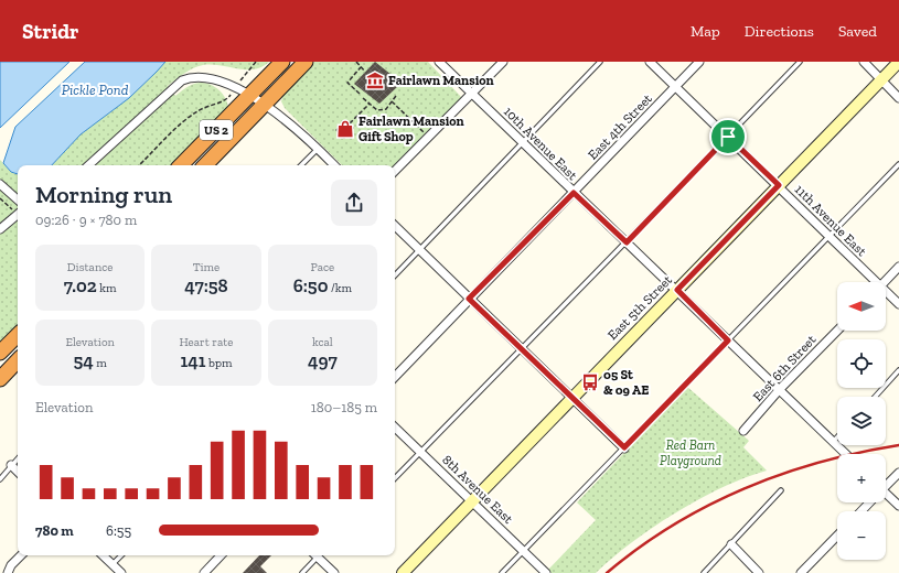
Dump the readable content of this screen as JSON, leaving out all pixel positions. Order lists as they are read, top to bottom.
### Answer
{
  "streets": {
    "highway": ["US 2"],
    "street": [
      "East 4th Street",
      "10th Avenue East",
      "11th Avenue East",
      "East 5th Street",
      "East 6th Street",
      "8th Avenue East"
    ]
  },
  "crossings": [
    ["East 4th Street", "10th Avenue East"],
    ["East 4th Street", "11th Avenue East"],
    ["10th Avenue East", "East 5th Street"],
    ["10th Avenue East", "East 6th Street"],
    ["11th Avenue East", "East 5th Street"],
    ["East 5th Street", "8th Avenue East"]
  ],
  "water": ["Pickle Pond"],
  "parks": ["Red Barn Playground"],
  "places": {
    "museum": ["Fairlawn Mansion"],
    "shop": ["Fairlawn Mansion Gift Shop"],
    "bus stop": ["05 St & 09 AE"]
  },
  "north": "left",
  "page": {
    "header": "Stridr",
    "nav": ["Map", "Directions", "Saved"],
    "heading": ["Morning run", "09:26 · 9 × 780 m"],
    "stats": [
      ["Distance", "7.02 km"],
      ["Time", "47:58"],
      ["Pace", "6:50 /km"],
      ["Elevation", "54 m"],
      ["Heart rate", "141 bpm"],
      ["kcal", "497"]
    ],
    "map_buttons": ["+", "−"],
    "chart": ["Elevation", "180–185 m"],
    "list": [
      {
        "name": "780 m",
        "note": "6:55"
      }
    ]
  }
}
